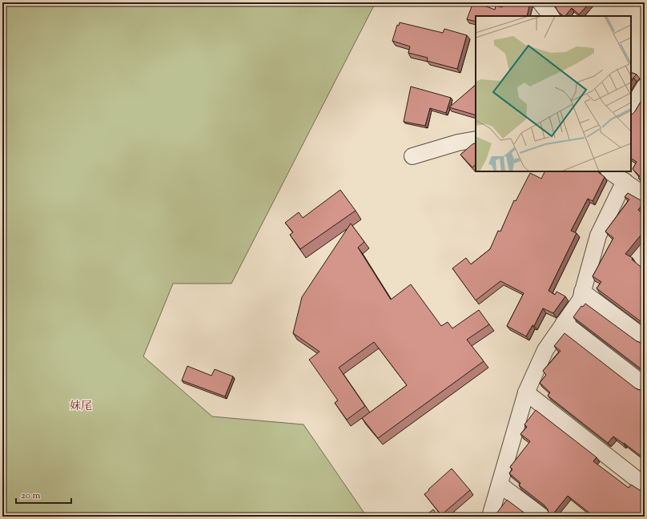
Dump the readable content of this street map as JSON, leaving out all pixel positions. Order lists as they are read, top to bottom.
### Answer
{
  "districts": ["妹尾"],
  "scale_bar": "20 m"
}
